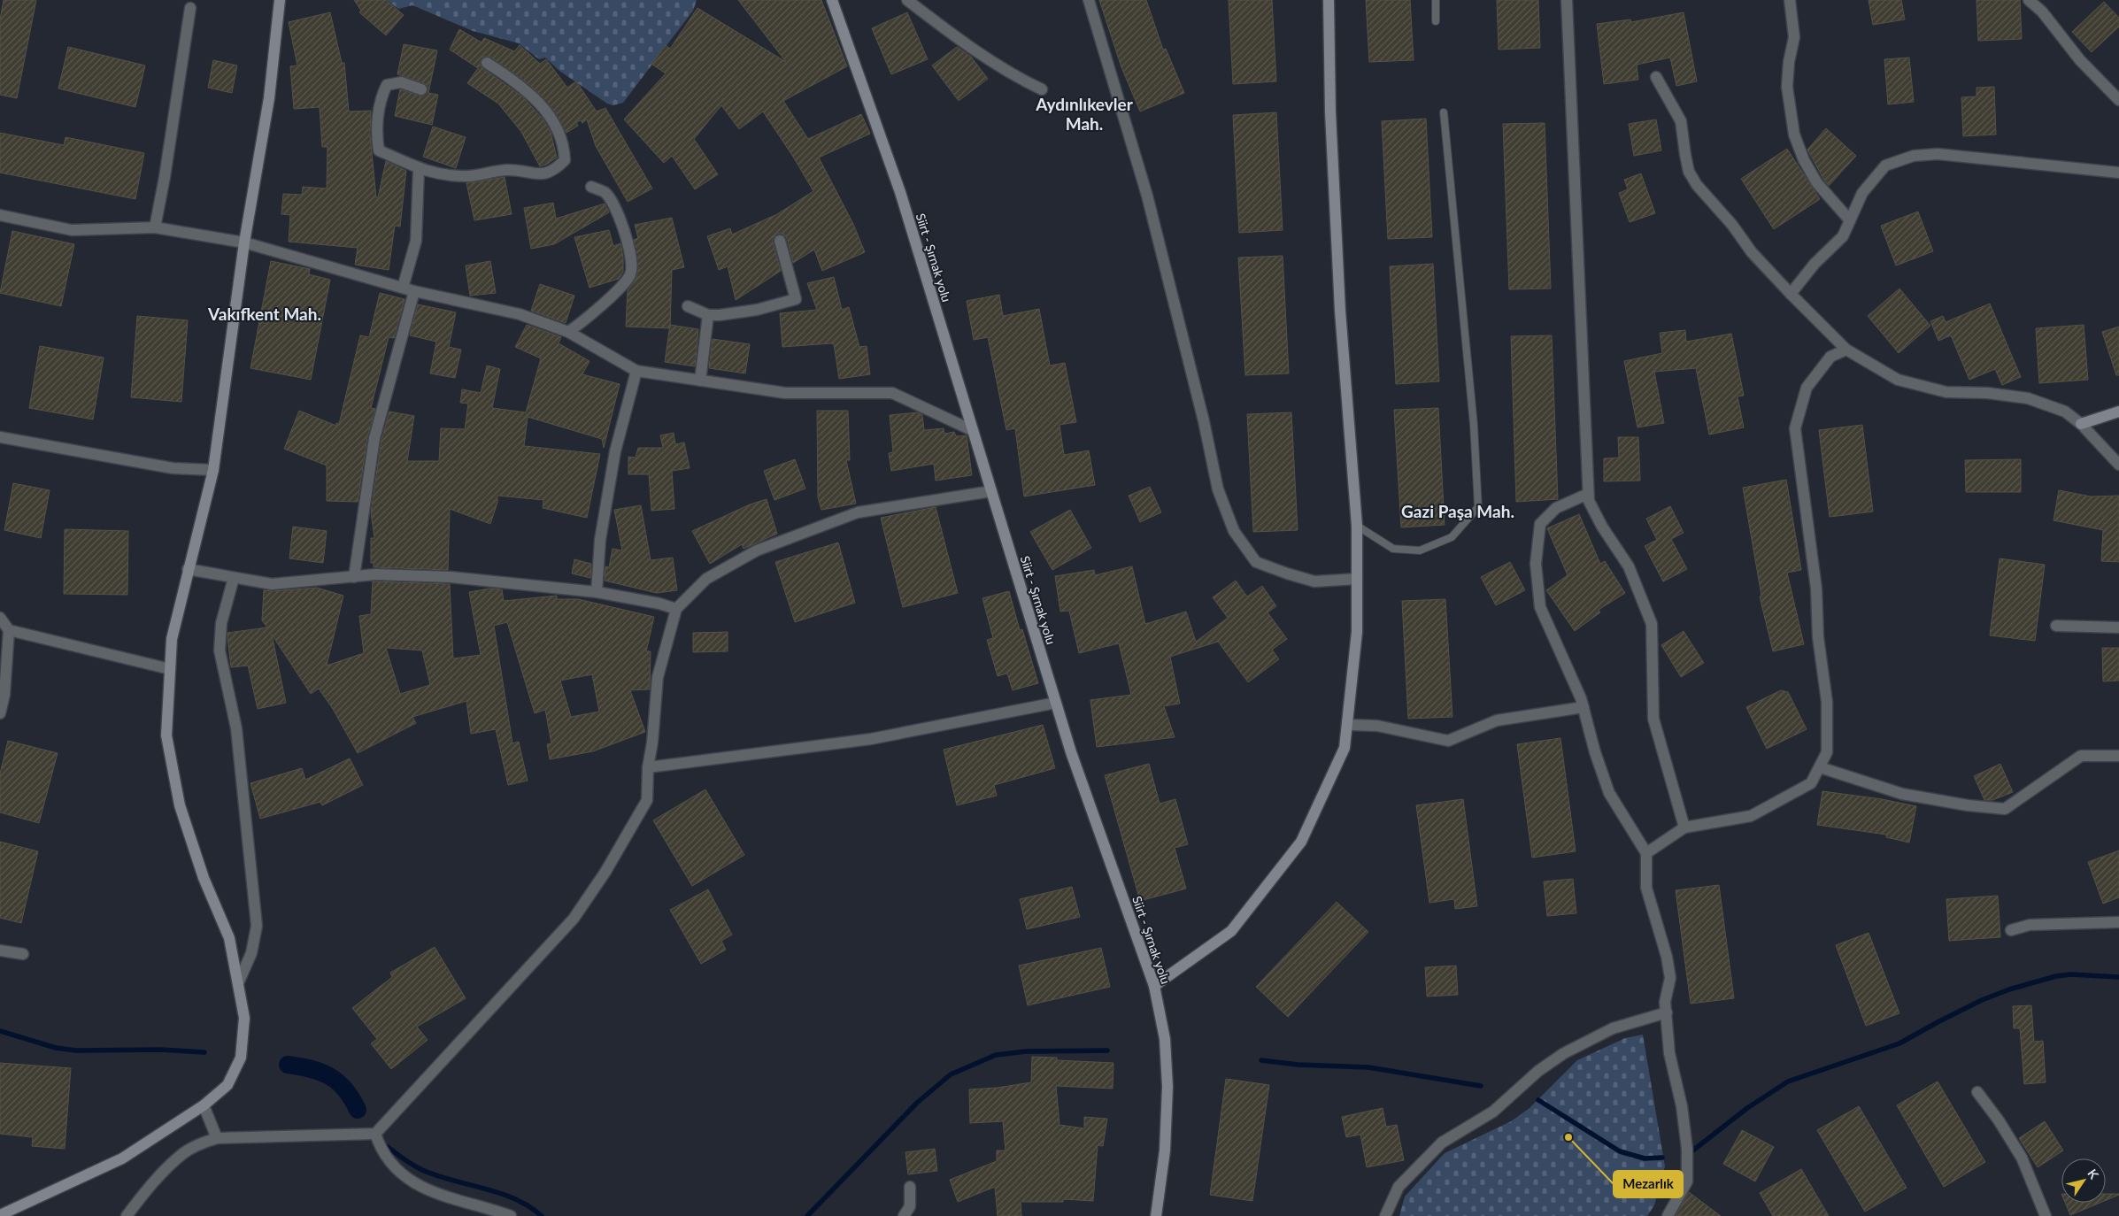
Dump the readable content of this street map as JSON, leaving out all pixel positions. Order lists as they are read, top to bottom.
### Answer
{
  "streets": {
    "street": ["Siirt - Şırnak yolu"]
  },
  "districts": ["Aydınlıkevler Mah.", "Vakıfkent Mah.", "Gazi Paşa Mah."],
  "places": ["Mezarlık"],
  "north": "top right"
}
